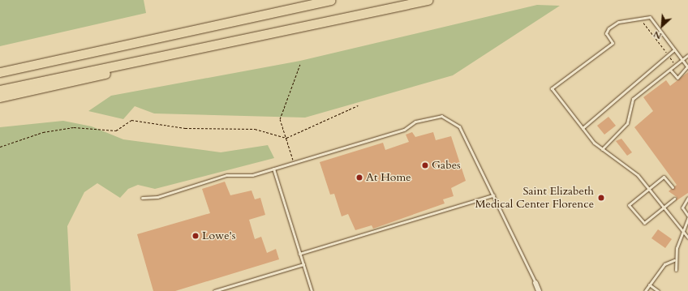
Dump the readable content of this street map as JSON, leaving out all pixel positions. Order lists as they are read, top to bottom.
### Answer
{
  "places": [
    "Gabes",
    "At Home",
    "Saint Elizabeth Medical Center Florence",
    "Lowe's"
  ],
  "north": "bottom left"
}
